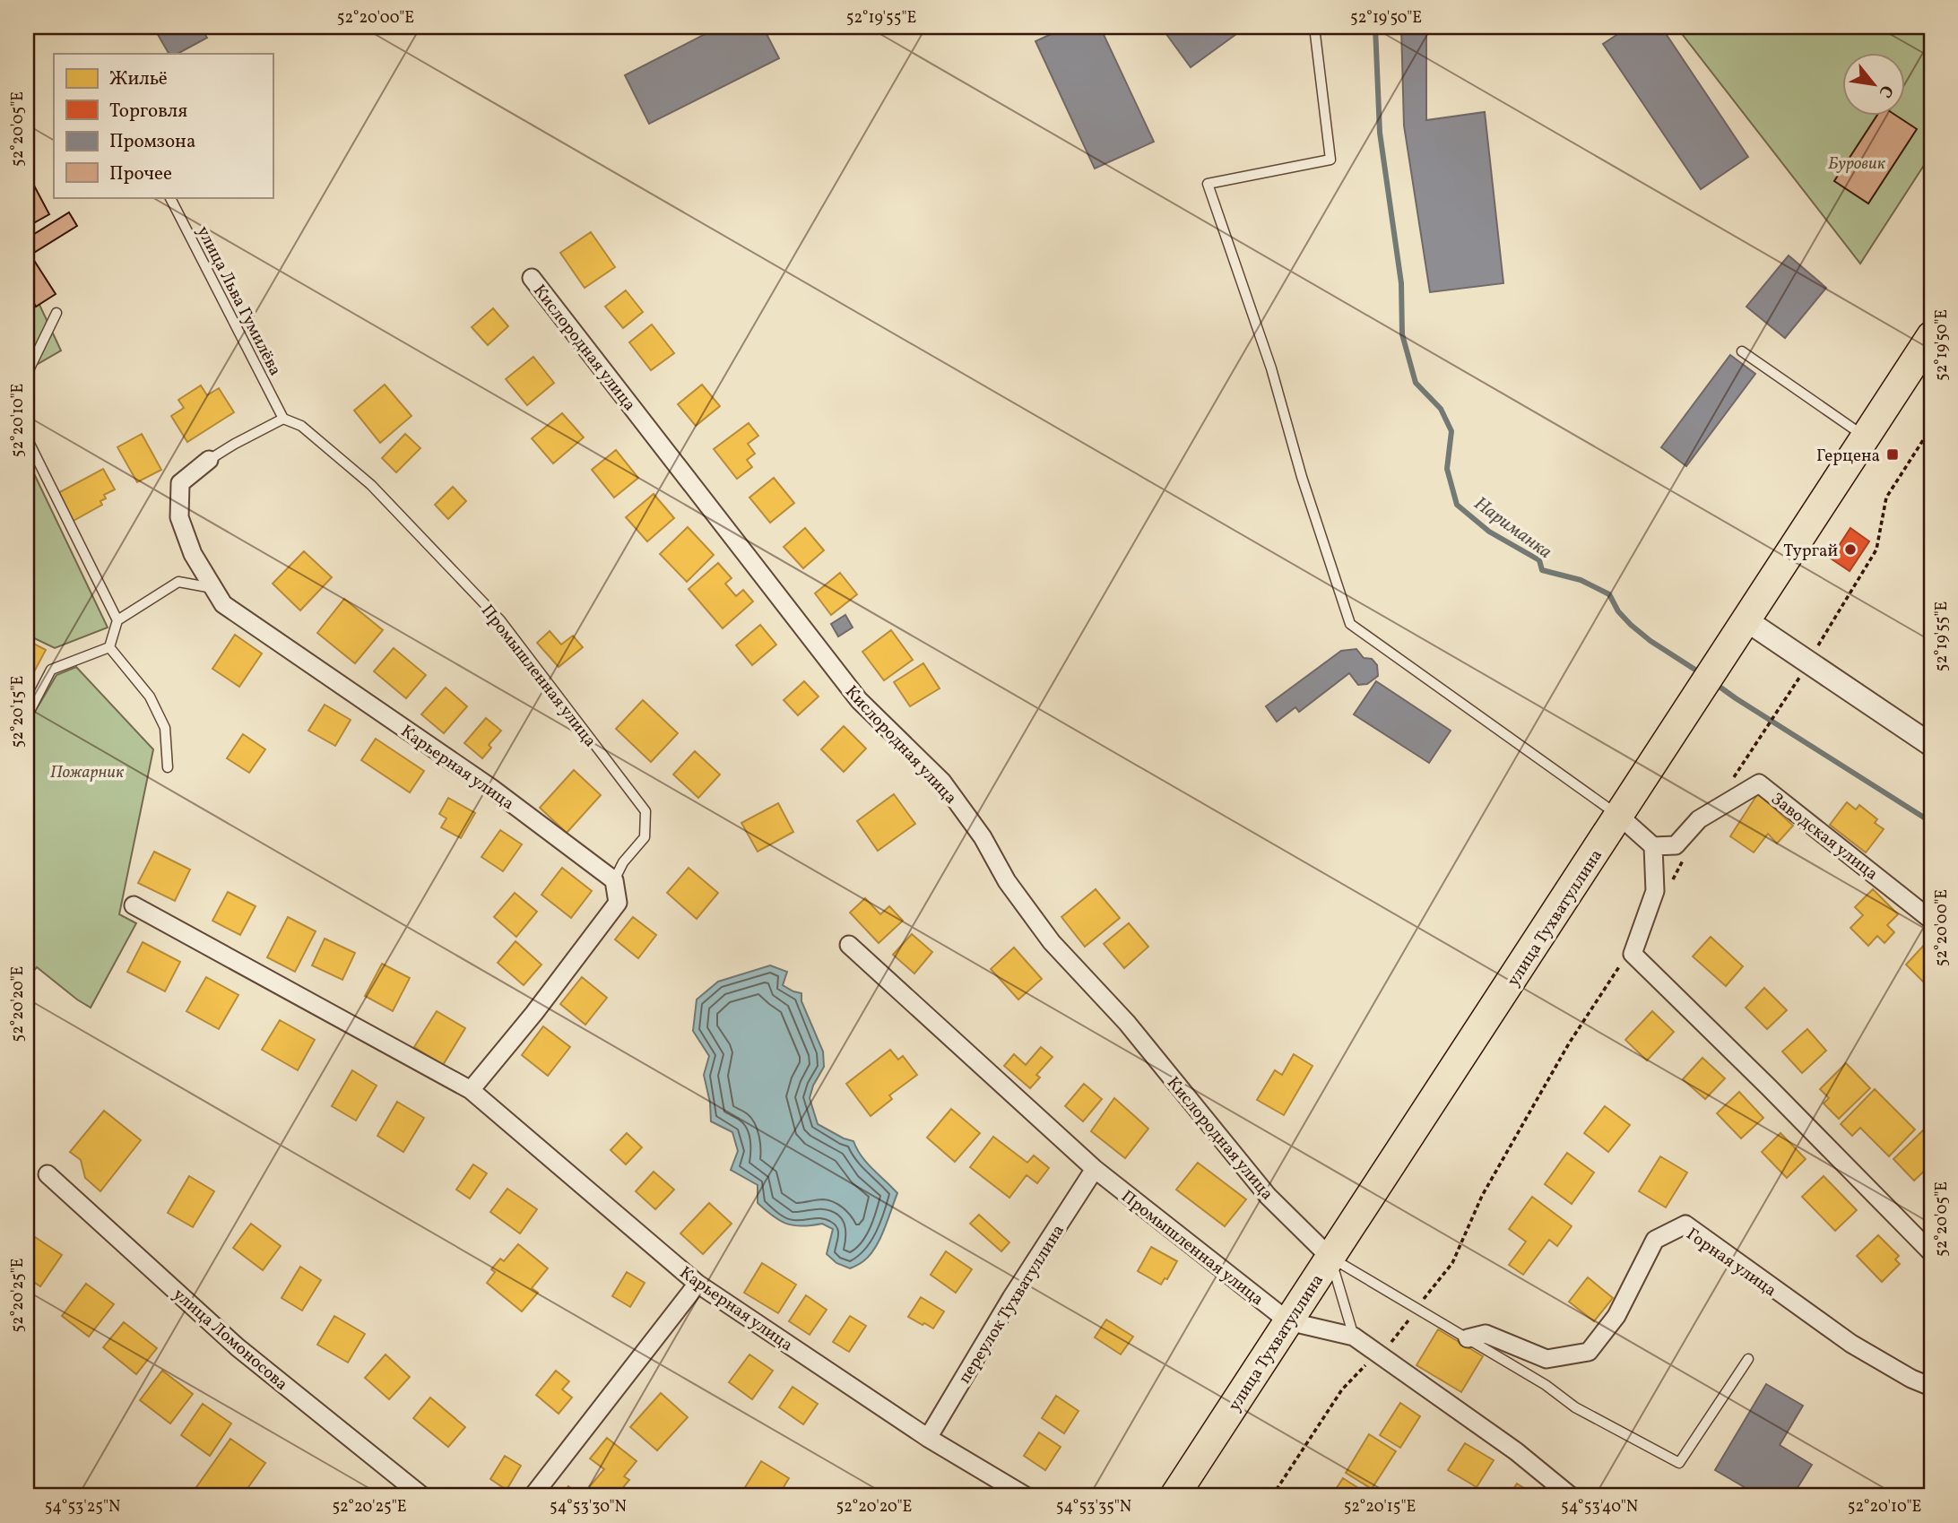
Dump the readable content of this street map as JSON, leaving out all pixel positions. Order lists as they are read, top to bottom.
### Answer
{
  "streets": {
    "main road": ["улица Тухватуллина"],
    "street": [
      "Кислородная улица",
      "Промышленная улица",
      "Карьерная улица",
      "Заводская улица",
      "Горная улица",
      "переулок Тухватуллина",
      "улица Ломоносова"
    ],
    "lane": ["улица Льва Гумилёва"]
  },
  "crossings": [
    ["улица Льва Гумилёва", "Промышленная улица"],
    ["Кислородная улица", "улица Тухватуллина"],
    ["Промышленная улица", "Карьерная улица"],
    ["Промышленная улица", "улица Тухватуллина"],
    ["Промышленная улица", "переулок Тухватуллина"],
    ["Карьерная улица", "переулок Тухватуллина"]
  ],
  "water": ["Нариманка"],
  "parks": ["Буровик", "Пожарник"],
  "places": {
    "transit": ["Герцена"],
    "other": ["Тургай"]
  },
  "legend": [
    "Жильё",
    "Торговля",
    "Промзона",
    "Прочее"
  ],
  "north": "bottom right",
  "coordinates": [
    "52°20'00\"E",
    "52°19'55\"E",
    "52°19'50\"E",
    "52°20'05\"E",
    "52°20'10\"E",
    "52°20'15\"E",
    "52°20'20\"E",
    "52°20'25\"E",
    "54°53'25\"N",
    "54°53'30\"N",
    "54°53'35\"N",
    "54°53'40\"N"
  ]
}
